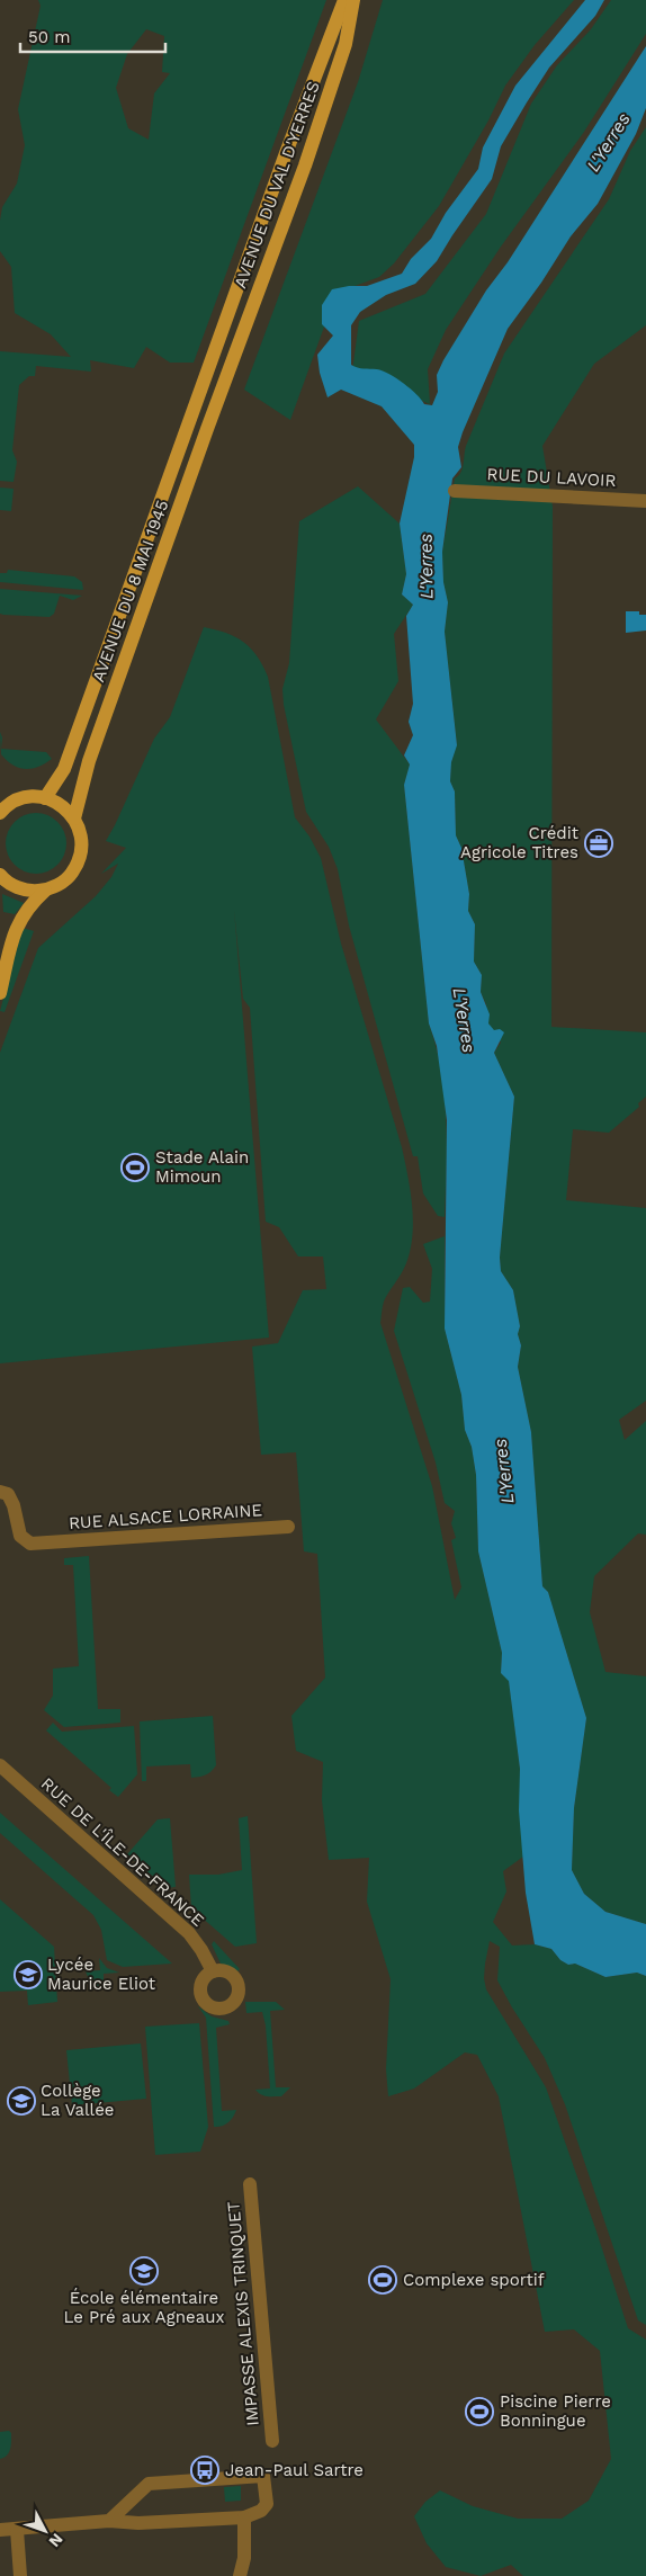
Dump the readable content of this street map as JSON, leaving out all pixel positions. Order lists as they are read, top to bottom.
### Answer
{
  "streets": {
    "main road": ["AVENUE DU VAL D'YERRES", "AVENUE DU 8 MAI 1945"],
    "street": [
      "RUE DU LAVOIR",
      "RUE ALSACE LORRAINE",
      "RUE DE L'ÎLE-DE-FRANCE",
      "IMPASSE ALEXIS TRINQUET"
    ]
  },
  "crossings": [
    ["AVENUE DU VAL D'YERRES", "AVENUE DU 8 MAI 1945"]
  ],
  "water": ["L'Yerres"],
  "places": {
    "office": ["Crédit Agricole Titres"],
    "sports": ["Stade Alain Mimoun", "Complexe sportif", "Piscine Pierre Bonningue"],
    "school or university": ["Lycée Maurice Eliot", "Collège La Vallée", "École élémentaire Le Pré aux Agneaux"],
    "bus stop": ["Jean-Paul Sartre"]
  },
  "scale_bar": "50 m",
  "north": "bottom right"
}
